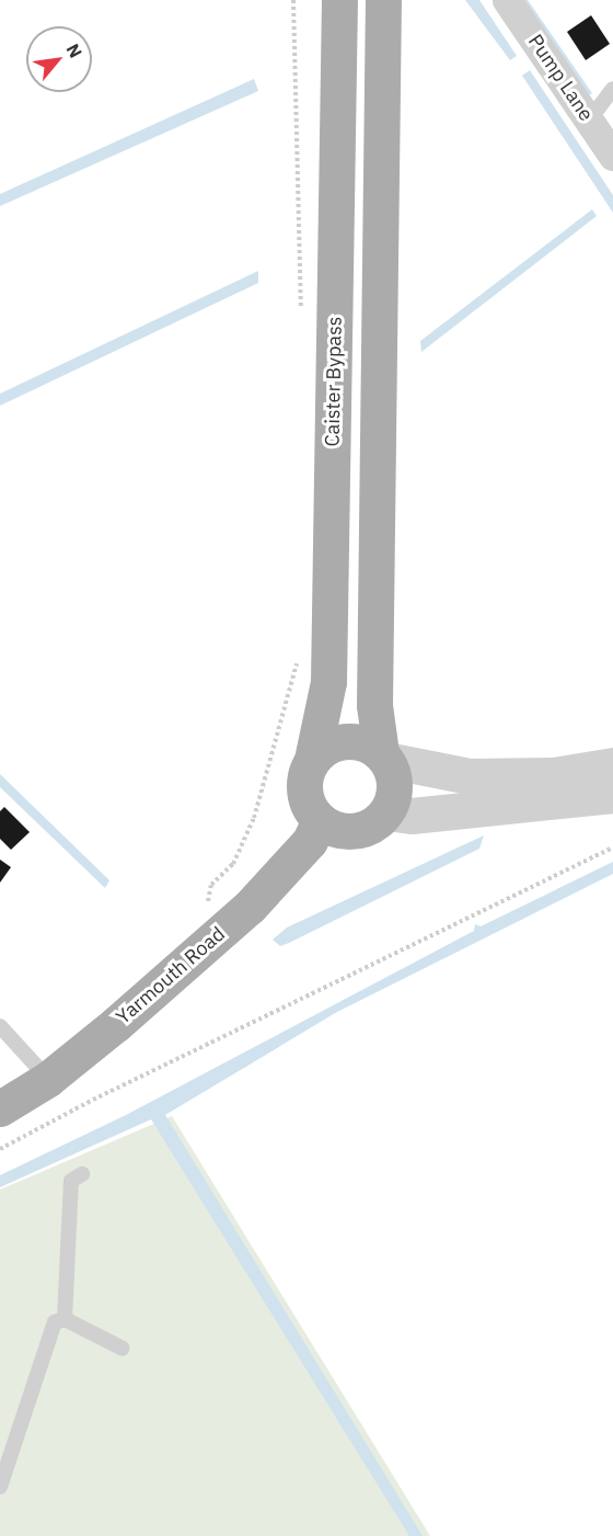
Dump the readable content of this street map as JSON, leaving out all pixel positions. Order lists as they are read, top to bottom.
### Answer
{
  "streets": {
    "main road": ["Caister Bypass", "Yarmouth Road"],
    "street": ["Pump Lane"]
  },
  "crossings": [
    ["Caister Bypass", "Yarmouth Road"]
  ],
  "north": "top right"
}
